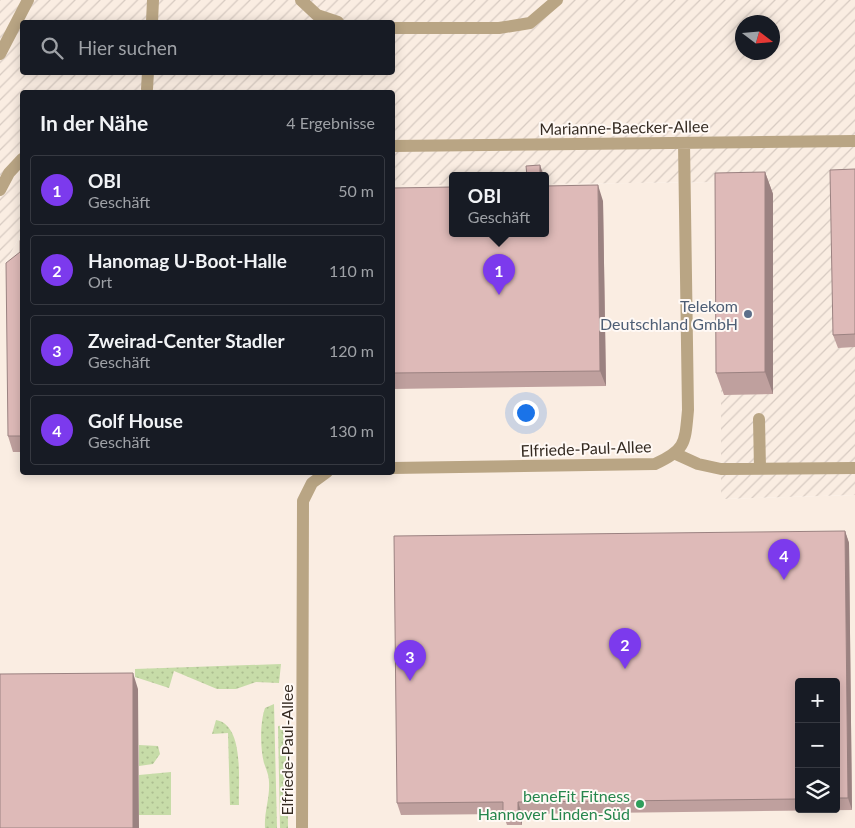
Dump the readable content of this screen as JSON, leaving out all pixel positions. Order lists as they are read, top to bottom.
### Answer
{
  "streets": {
    "street": ["Marianne-Baecker-Allee", "Elfriede-Paul-Allee"]
  },
  "crossings": [
    ["Marianne-Baecker-Allee", "Elfriede-Paul-Allee"]
  ],
  "places": ["Telekom Deutschland GmbH", "beneFit Fitness Hannover Linden-Süd"],
  "north": "right",
  "page": {
    "search": "Hier suchen",
    "heading": ["In der Nähe", "4 Ergebnisse"],
    "list": [
      {
        "mark": "1",
        "name": "OBI",
        "note": "Geschäft",
        "value": "50 m"
      },
      {
        "mark": "2",
        "name": "Hanomag U-Boot-Halle",
        "note": "Ort",
        "value": "110 m"
      },
      {
        "mark": "3",
        "name": "Zweirad-Center Stadler",
        "note": "Geschäft",
        "value": "120 m"
      },
      {
        "mark": "4",
        "name": "Golf House",
        "note": "Geschäft",
        "value": "130 m"
      }
    ],
    "popup": ["OBI", "Geschäft"],
    "pins": [
      "1",
      "4",
      "2",
      "3"
    ],
    "map_buttons": ["+", "−"]
  }
}
